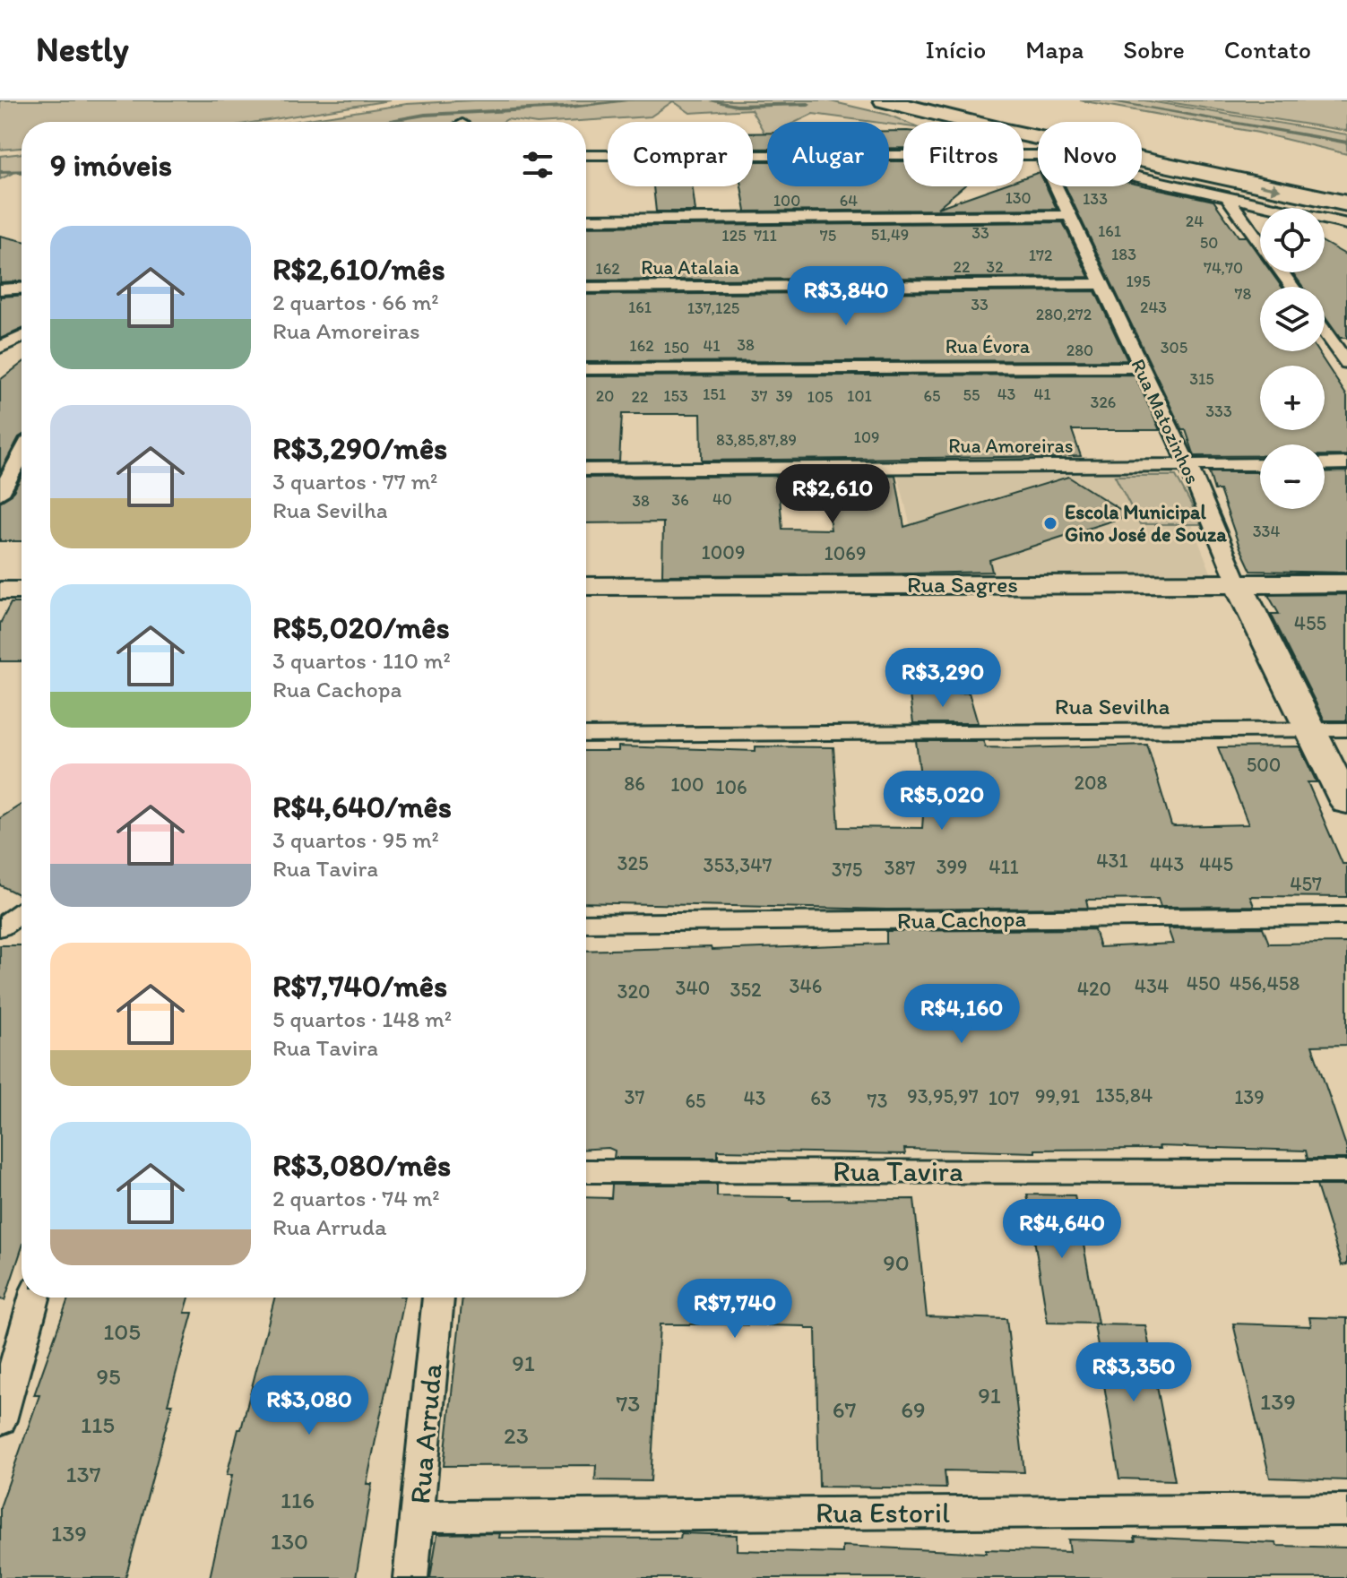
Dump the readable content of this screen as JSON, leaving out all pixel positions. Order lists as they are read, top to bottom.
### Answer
{
  "streets": {
    "street": [
      "Rua Atalaia",
      "Rua Évora",
      "Rua Matozinhos",
      "Rua Amoreiras",
      "Rua Sagres",
      "Rua Sevilha",
      "Rua Cachopa",
      "Rua Tavira",
      "Rua Arruda",
      "Rua Estoril"
    ]
  },
  "crossings": [
    ["Rua Atalaia", "Rua Matozinhos"],
    ["Rua Évora", "Rua Matozinhos"],
    ["Rua Matozinhos", "Rua Amoreiras"],
    ["Rua Matozinhos", "Rua Sagres"],
    ["Rua Matozinhos", "Rua Sevilha"],
    ["Rua Arruda", "Rua Estoril"]
  ],
  "places": ["Escola Municipal Gino José de Souza"],
  "house_numbers": [
    "130",
    "133",
    "100",
    "64",
    "24",
    "161",
    "33",
    "51,49",
    "125",
    "711",
    "75",
    "50",
    "183",
    "172",
    "22",
    "32",
    "74,70",
    "162",
    "195",
    "78",
    "33",
    "161",
    "243",
    "137,125",
    "280,272",
    "38",
    "162",
    "41",
    "150",
    "305",
    "280",
    "315",
    "151",
    "43",
    "41",
    "55",
    "20",
    "153",
    "37",
    "39",
    "101",
    "65",
    "22",
    "105",
    "326",
    "333",
    "109",
    "83,85,87,89",
    "40",
    "36",
    "38",
    "334",
    "1009",
    "1069",
    "455",
    "500",
    "208",
    "86",
    "100",
    "106",
    "431",
    "325",
    "443",
    "445",
    "353,347",
    "399",
    "411",
    "387",
    "375",
    "457",
    "450",
    "456,458",
    "346",
    "434",
    "340",
    "420",
    "352",
    "320",
    "135,84",
    "93,95,97",
    "99,91",
    "37",
    "139",
    "43",
    "63",
    "107",
    "65",
    "73",
    "90",
    "105",
    "91",
    "95",
    "91",
    "139",
    "73",
    "67",
    "69",
    "115",
    "23",
    "137",
    "116",
    "139",
    "130"
  ],
  "page": {
    "header": "Nestly",
    "nav": [
      "Início",
      "Mapa",
      "Sobre",
      "Contato"
    ],
    "chip": [
      "Comprar",
      "Alugar",
      "Filtros",
      "Novo"
    ],
    "heading": "9 imóveis",
    "map_buttons": ["+", "−"],
    "list": [
      {
        "name": "R$2,610/mês",
        "note": "2 quartos · 66 m² · Rua Amoreiras"
      },
      {
        "name": "R$3,290/mês",
        "note": "3 quartos · 77 m² · Rua Sevilha"
      },
      {
        "name": "R$5,020/mês",
        "note": "3 quartos · 110 m² · Rua Cachopa"
      },
      {
        "name": "R$4,640/mês",
        "note": "3 quartos · 95 m² · Rua Tavira"
      },
      {
        "name": "R$7,740/mês",
        "note": "5 quartos · 148 m² · Rua Tavira"
      },
      {
        "name": "R$3,080/mês",
        "note": "2 quartos · 74 m² · Rua Arruda"
      }
    ],
    "price": [
      "R$3,840",
      "R$2,610",
      "R$3,290",
      "R$5,020",
      "R$4,160",
      "R$4,640",
      "R$7,740",
      "R$3,350",
      "R$3,080"
    ]
  }
}
